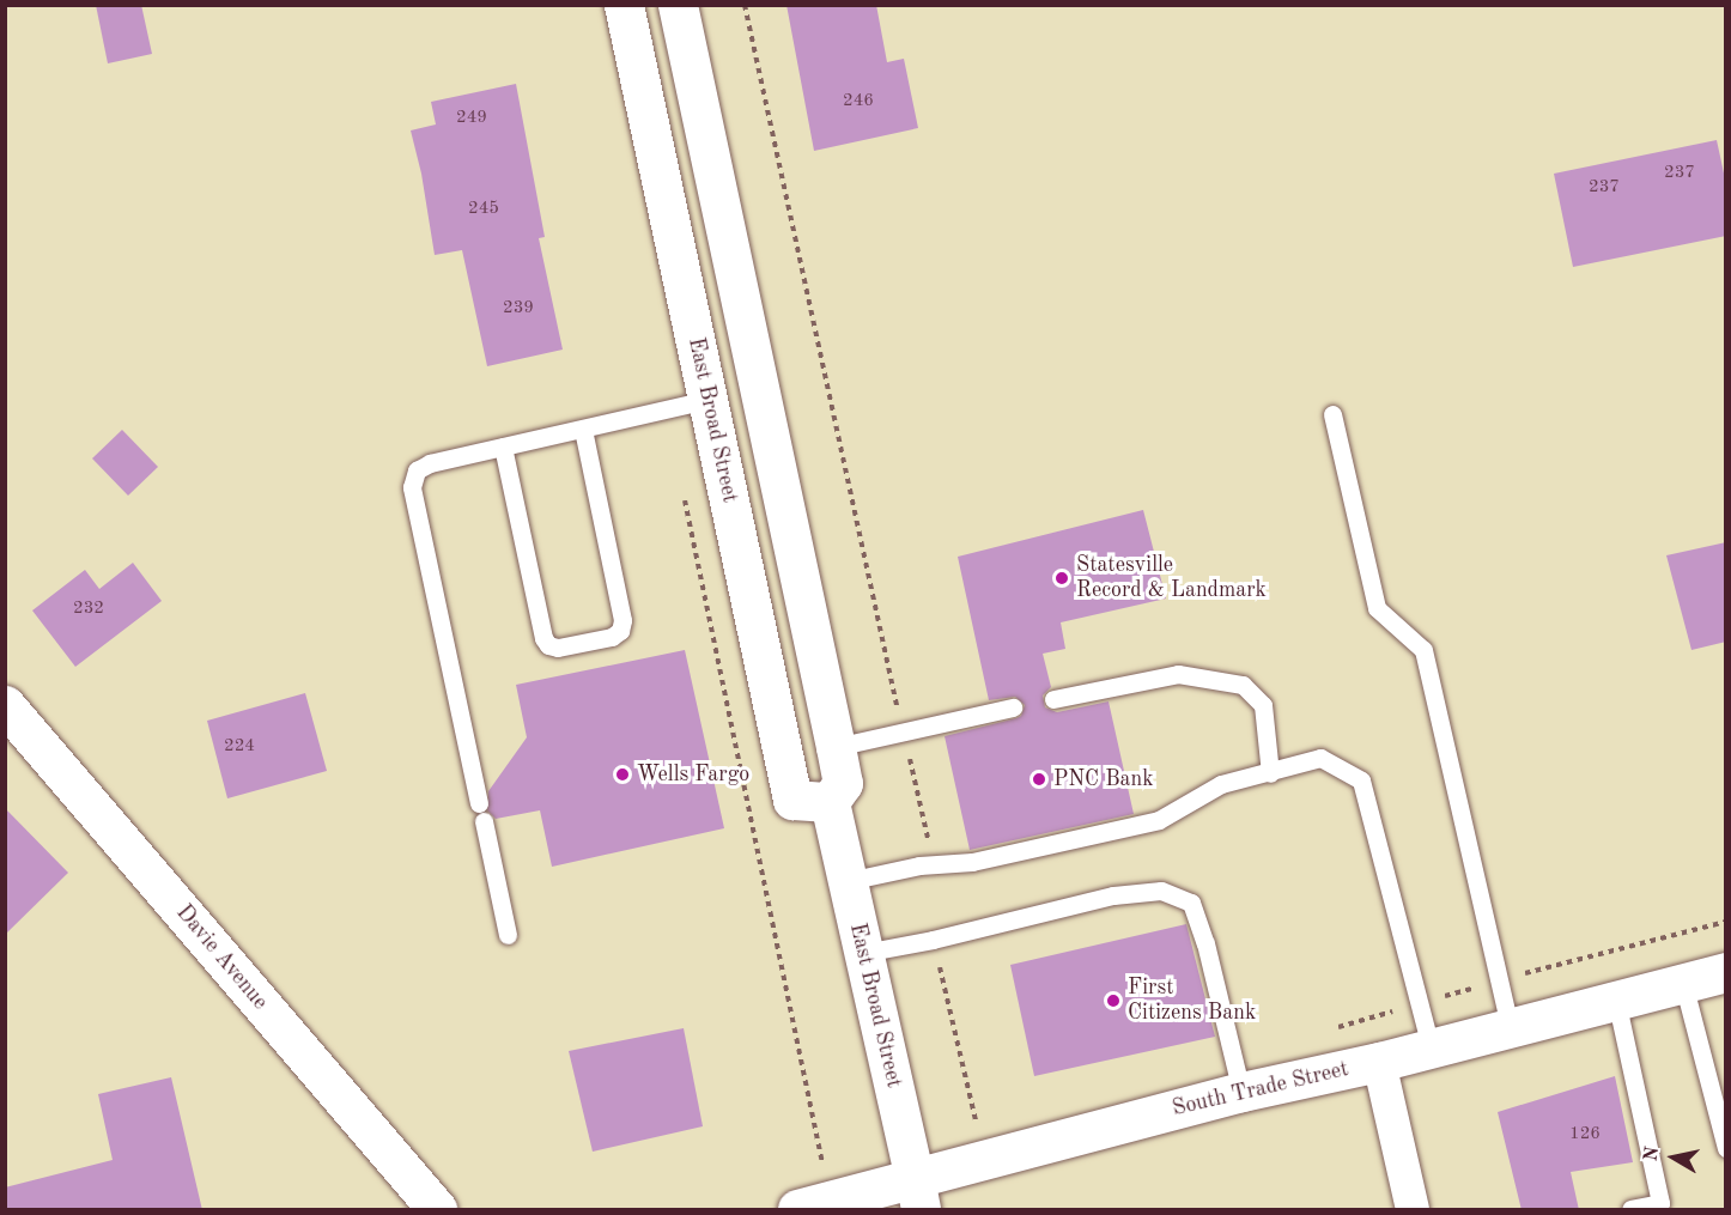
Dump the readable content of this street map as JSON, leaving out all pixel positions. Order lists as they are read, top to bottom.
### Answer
{
  "streets": {
    "main road": ["East Broad Street", "Davie Avenue", "South Trade Street"]
  },
  "crossings": [
    ["East Broad Street", "South Trade Street"]
  ],
  "places": [
    "Statesville Record & Landmark",
    "Wells Fargo",
    "PNC Bank",
    "First Citizens Bank"
  ],
  "house_numbers": [
    "246",
    "249",
    "237",
    "237",
    "245",
    "239",
    "232",
    "224",
    "126"
  ],
  "north": "left"
}
